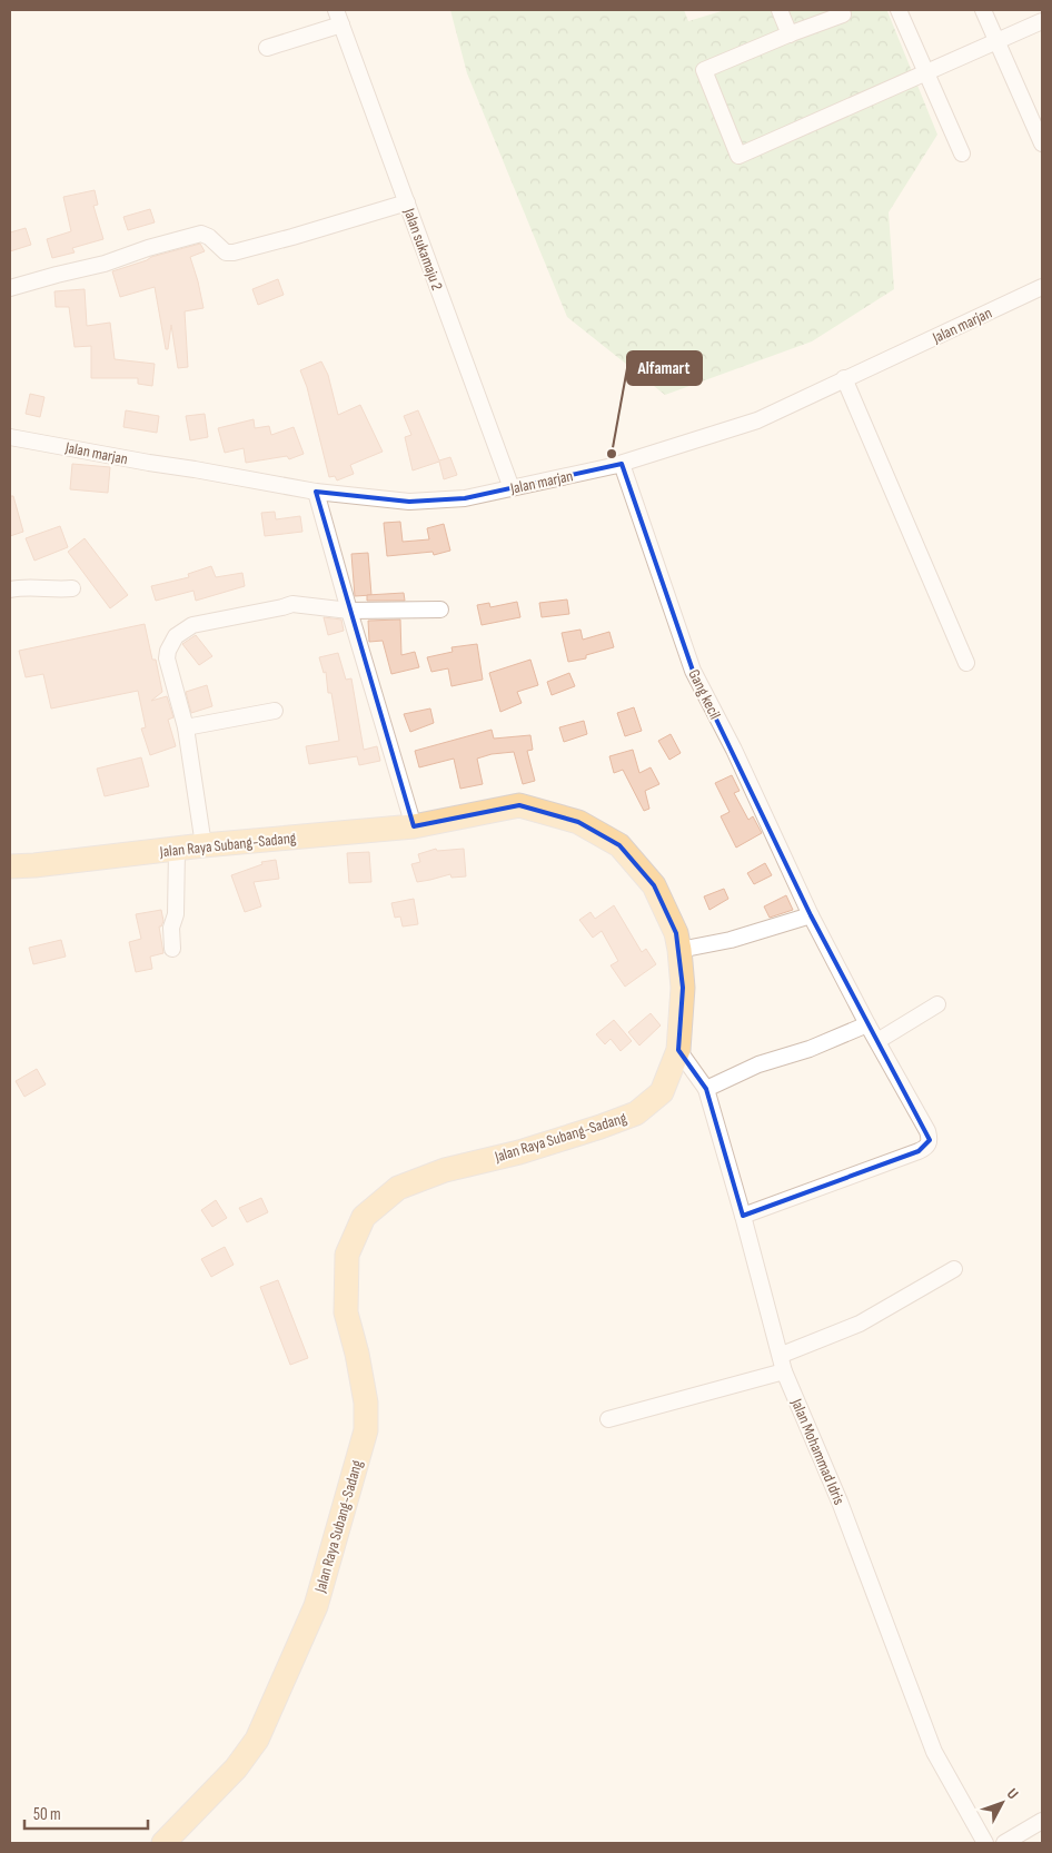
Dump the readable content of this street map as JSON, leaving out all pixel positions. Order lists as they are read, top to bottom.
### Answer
{
  "streets": {
    "main road": ["Jalan Raya Subang-Sadang"],
    "street": [
      "Jalan sukamaju 2",
      "Jalan marjan",
      "Gang kecil",
      "Jalan Mohammad Idris"
    ]
  },
  "crossings": [
    ["Jalan sukamaju 2", "Jalan marjan"],
    ["Jalan marjan", "Gang kecil"],
    ["Gang kecil", "Jalan Mohammad Idris"],
    ["Jalan Raya Subang-Sadang", "Jalan Mohammad Idris"]
  ],
  "places": ["Alfamart"],
  "scale_bar": "50 m",
  "north": "top right"
}
